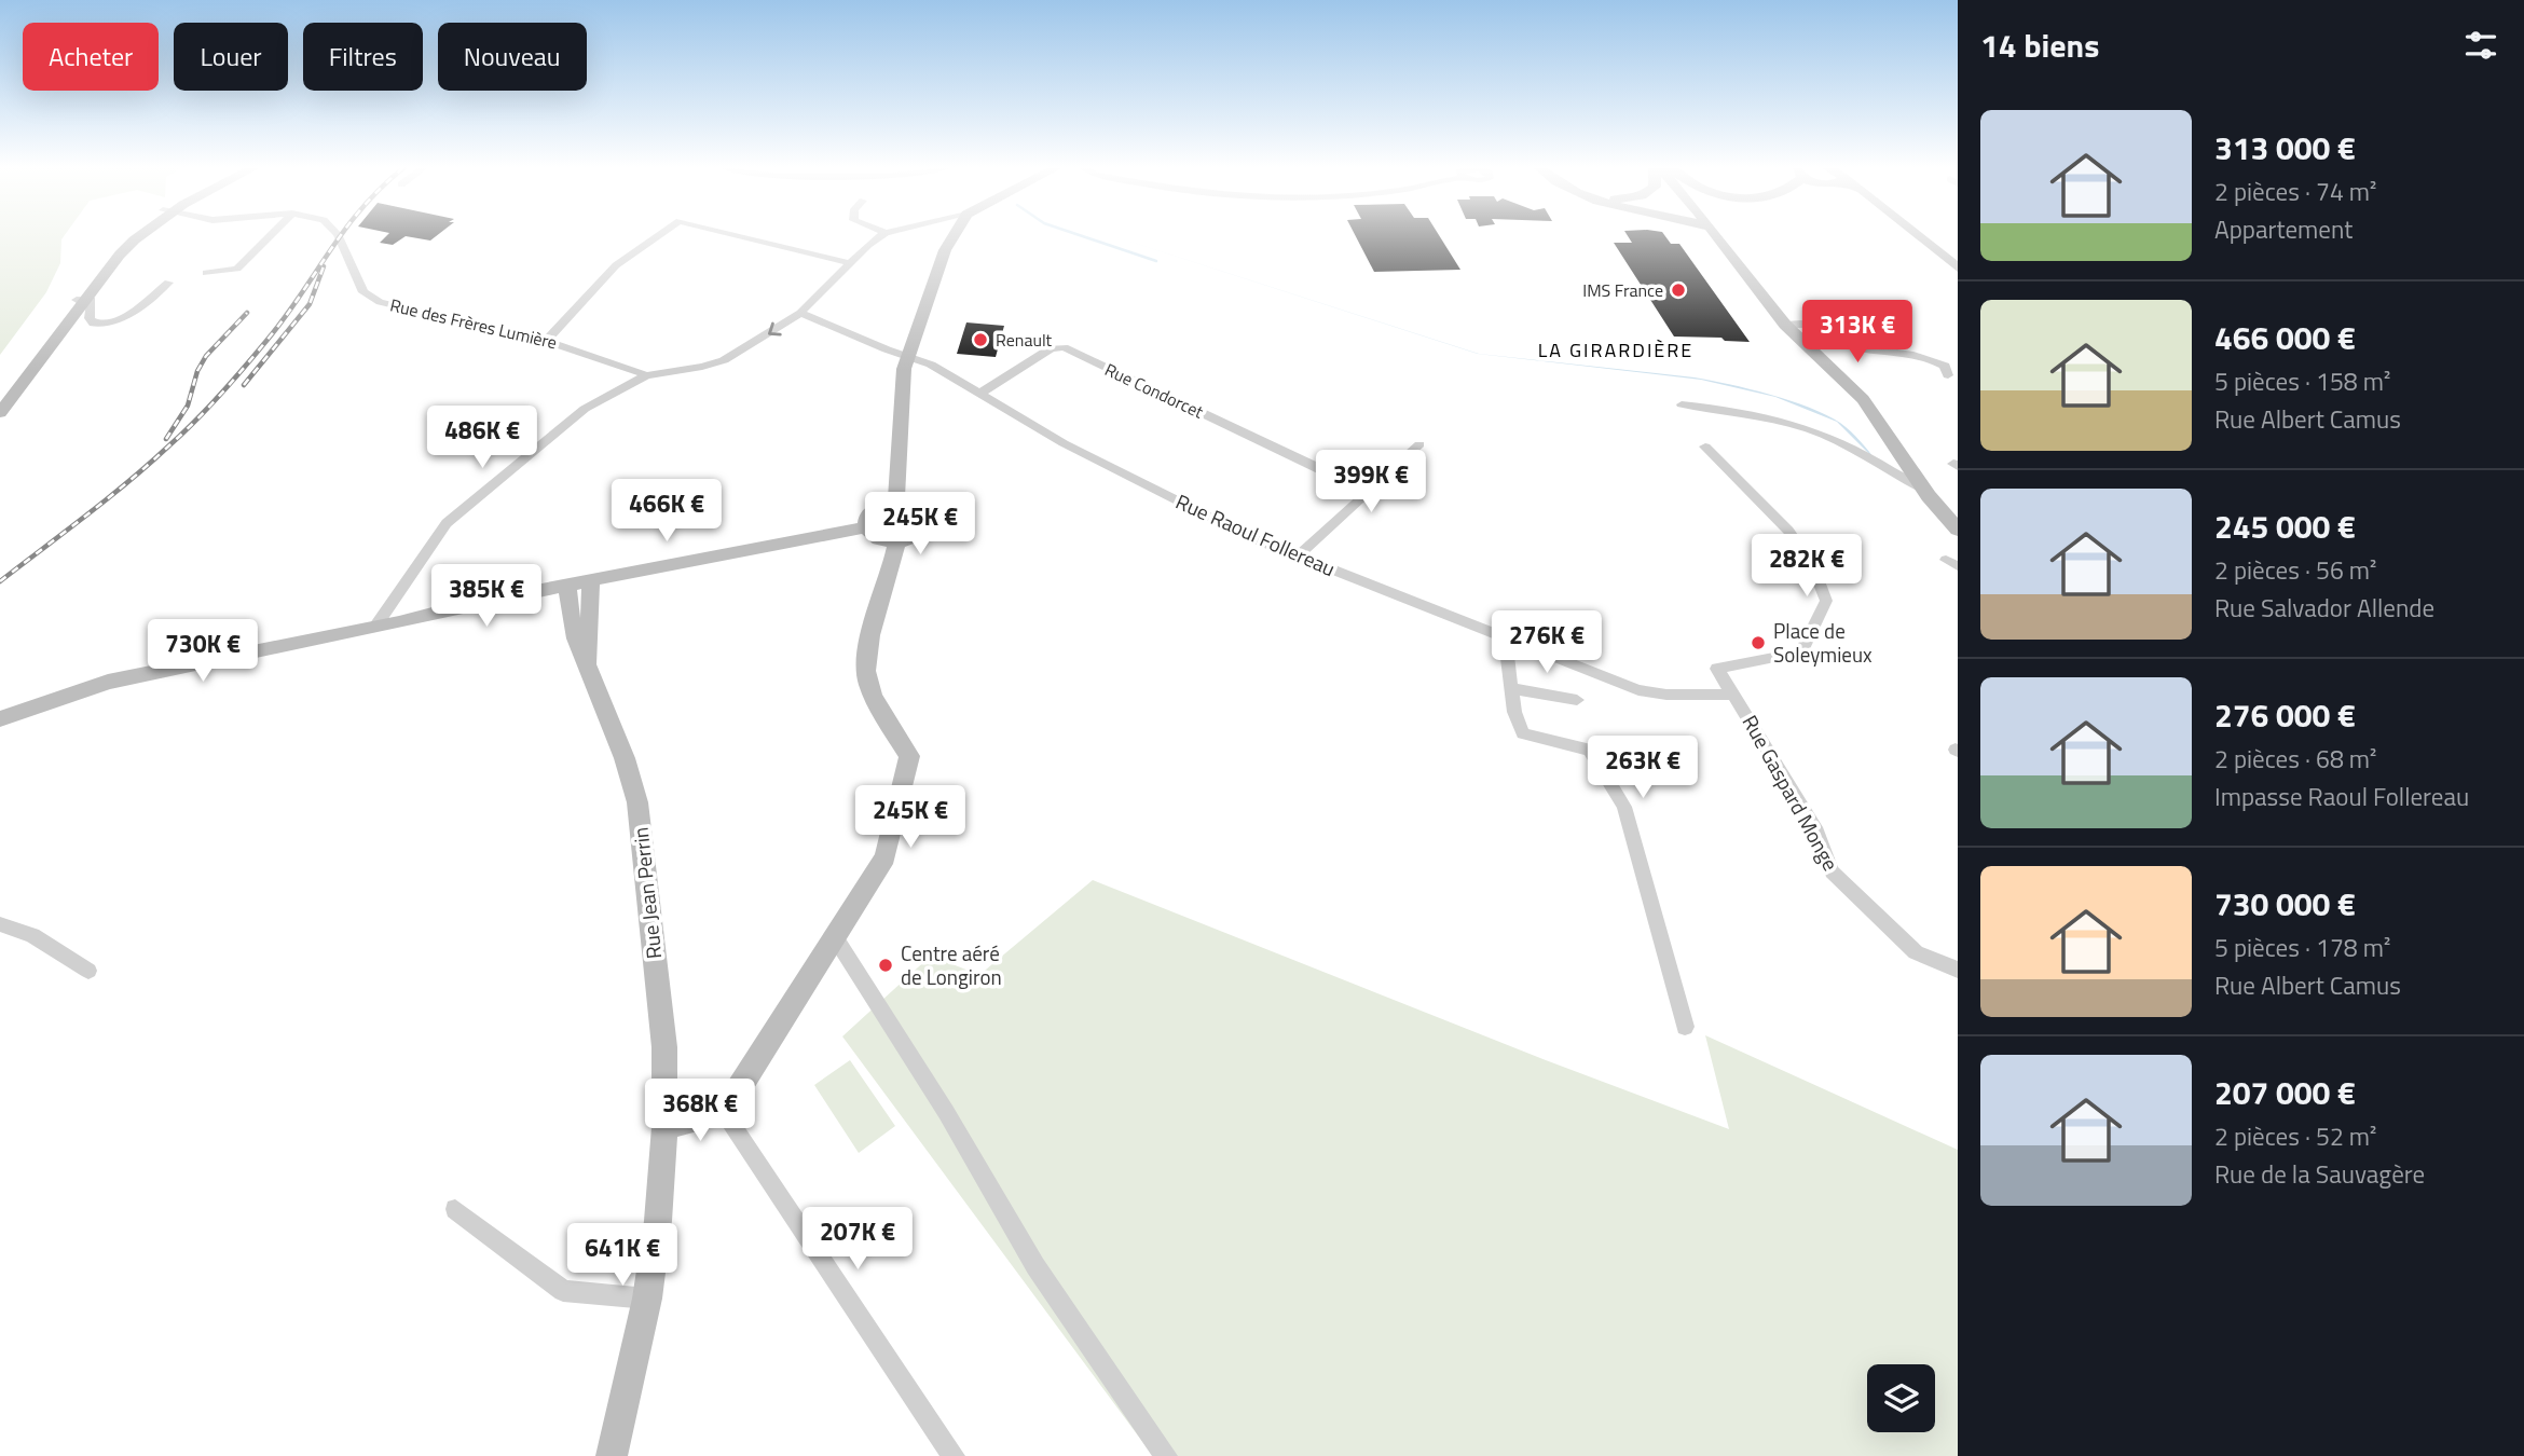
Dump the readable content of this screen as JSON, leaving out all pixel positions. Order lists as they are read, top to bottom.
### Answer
{
  "streets": {
    "street": [
      "Rue des Frères Lumière",
      "Rue Condorcet",
      "Rue Raoul Follereau",
      "Rue Gaspard Monge",
      "Rue Jean Perrin"
    ]
  },
  "crossings": [
    ["Rue Condorcet", "Rue Raoul Follereau"],
    ["Rue Raoul Follereau", "Rue Gaspard Monge"]
  ],
  "districts": ["LA GIRARDIÈRE"],
  "places": [
    "IMS France",
    "Renault",
    "Place de Soleymieux",
    "Centre aéré de Longiron"
  ],
  "page": {
    "heading": "14 biens",
    "chip": [
      "Acheter",
      "Louer",
      "Filtres",
      "Nouveau"
    ],
    "list": [
      {
        "name": "313 000 €",
        "note": "2 pièces · 74 m² · Appartement"
      },
      {
        "name": "466 000 €",
        "note": "5 pièces · 158 m² · Rue Albert Camus"
      },
      {
        "name": "245 000 €",
        "note": "2 pièces · 56 m² · Rue Salvador Allende"
      },
      {
        "name": "276 000 €",
        "note": "2 pièces · 68 m² · Impasse Raoul Follereau"
      },
      {
        "name": "730 000 €",
        "note": "5 pièces · 178 m² · Rue Albert Camus"
      },
      {
        "name": "207 000 €",
        "note": "2 pièces · 52 m² · Rue de la Sauvagère"
      }
    ],
    "price": [
      "313K €",
      "486K €",
      "399K €",
      "466K €",
      "245K €",
      "282K €",
      "385K €",
      "276K €",
      "730K €",
      "263K €",
      "245K €",
      "368K €",
      "207K €",
      "641K €"
    ]
  }
}
